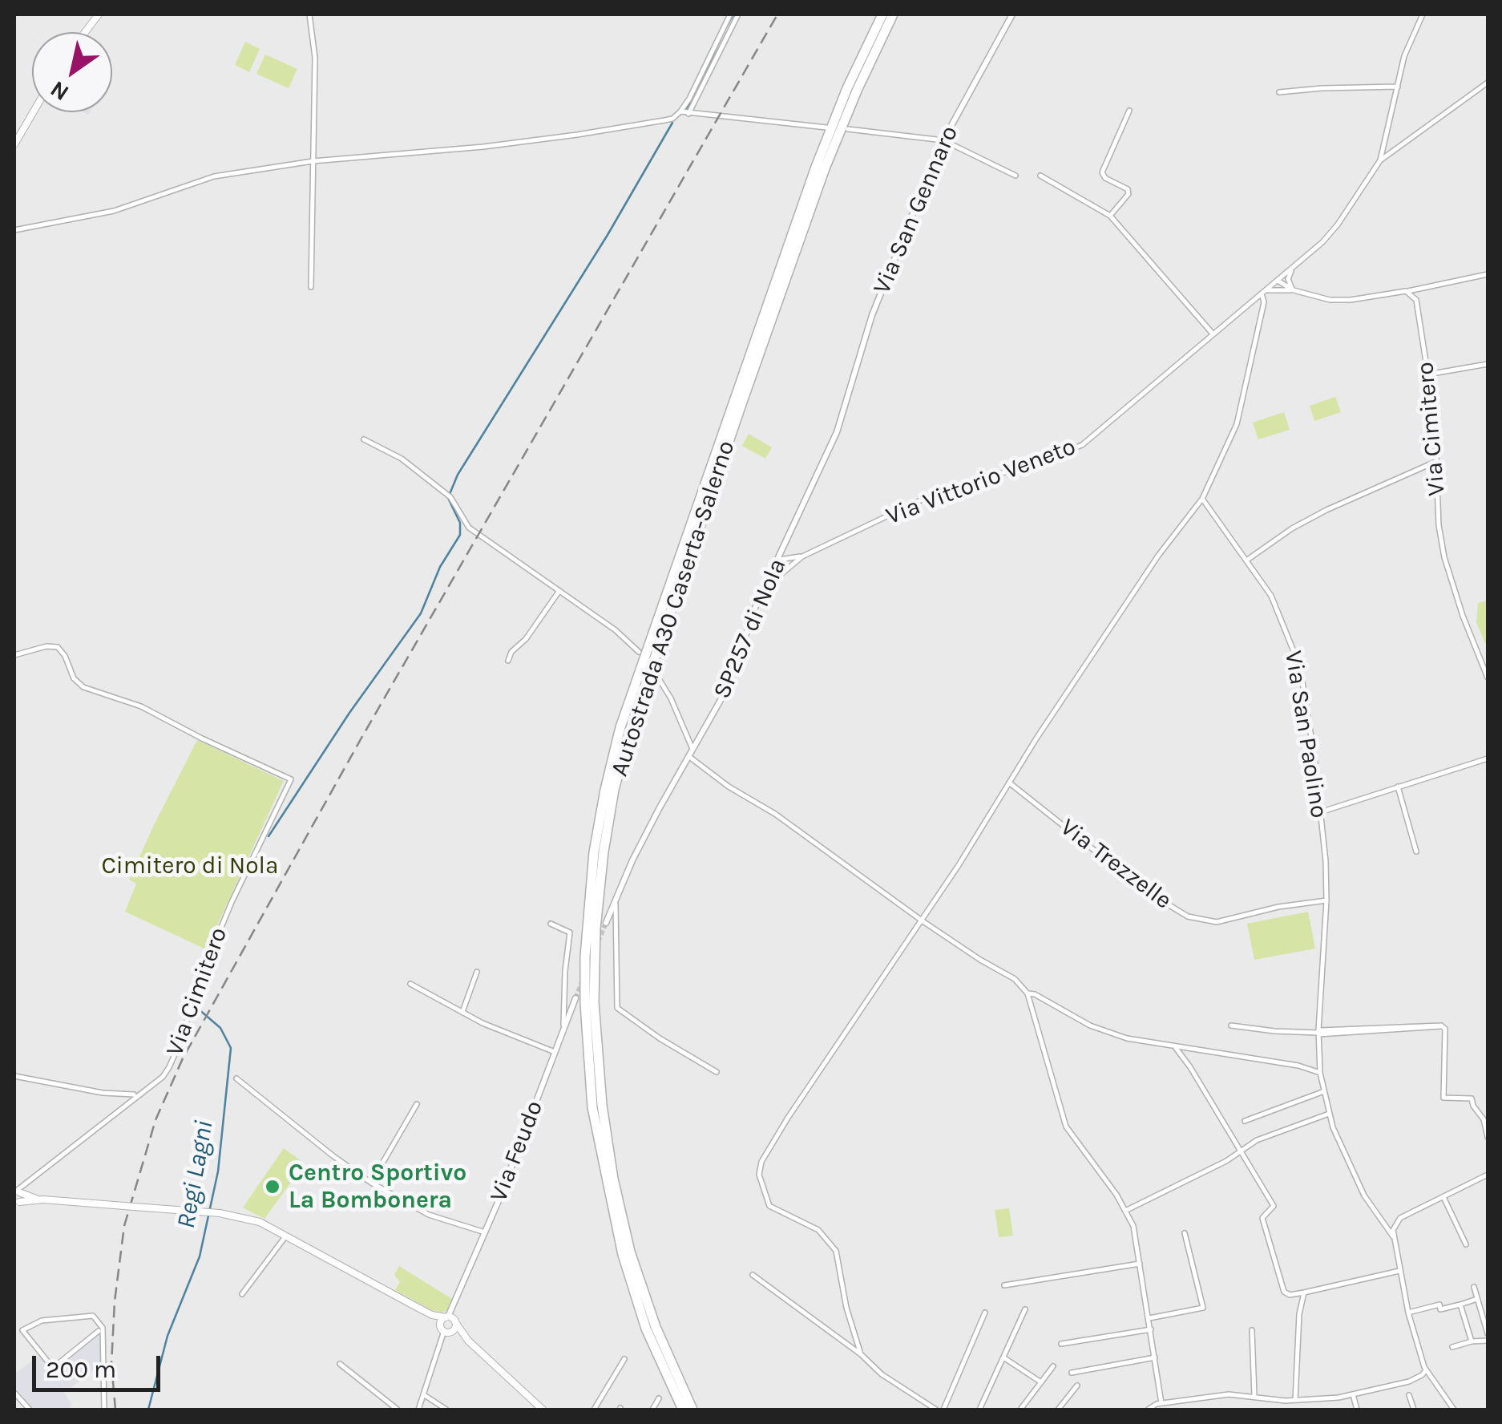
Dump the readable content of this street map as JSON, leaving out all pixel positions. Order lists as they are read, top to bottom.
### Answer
{
  "streets": {
    "highway": ["Autostrada A30 Caserta-Salerno"],
    "street": [
      "Via San Gennaro",
      "Via Cimitero",
      "Via Vittorio Veneto",
      "SP257 di Nola",
      "Via San Paolino",
      "Via Trezzelle",
      "Via Feudo"
    ]
  },
  "crossings": [
    ["Via San Gennaro", "SP257 di Nola"],
    ["Via Vittorio Veneto", "SP257 di Nola"],
    ["Via San Paolino", "Via Trezzelle"]
  ],
  "water": ["Regi Lagni"],
  "parks": ["Cimitero di Nola"],
  "places": ["Centro Sportivo La Bombonera"],
  "scale_bar": "200 m",
  "north": "bottom left"
}
